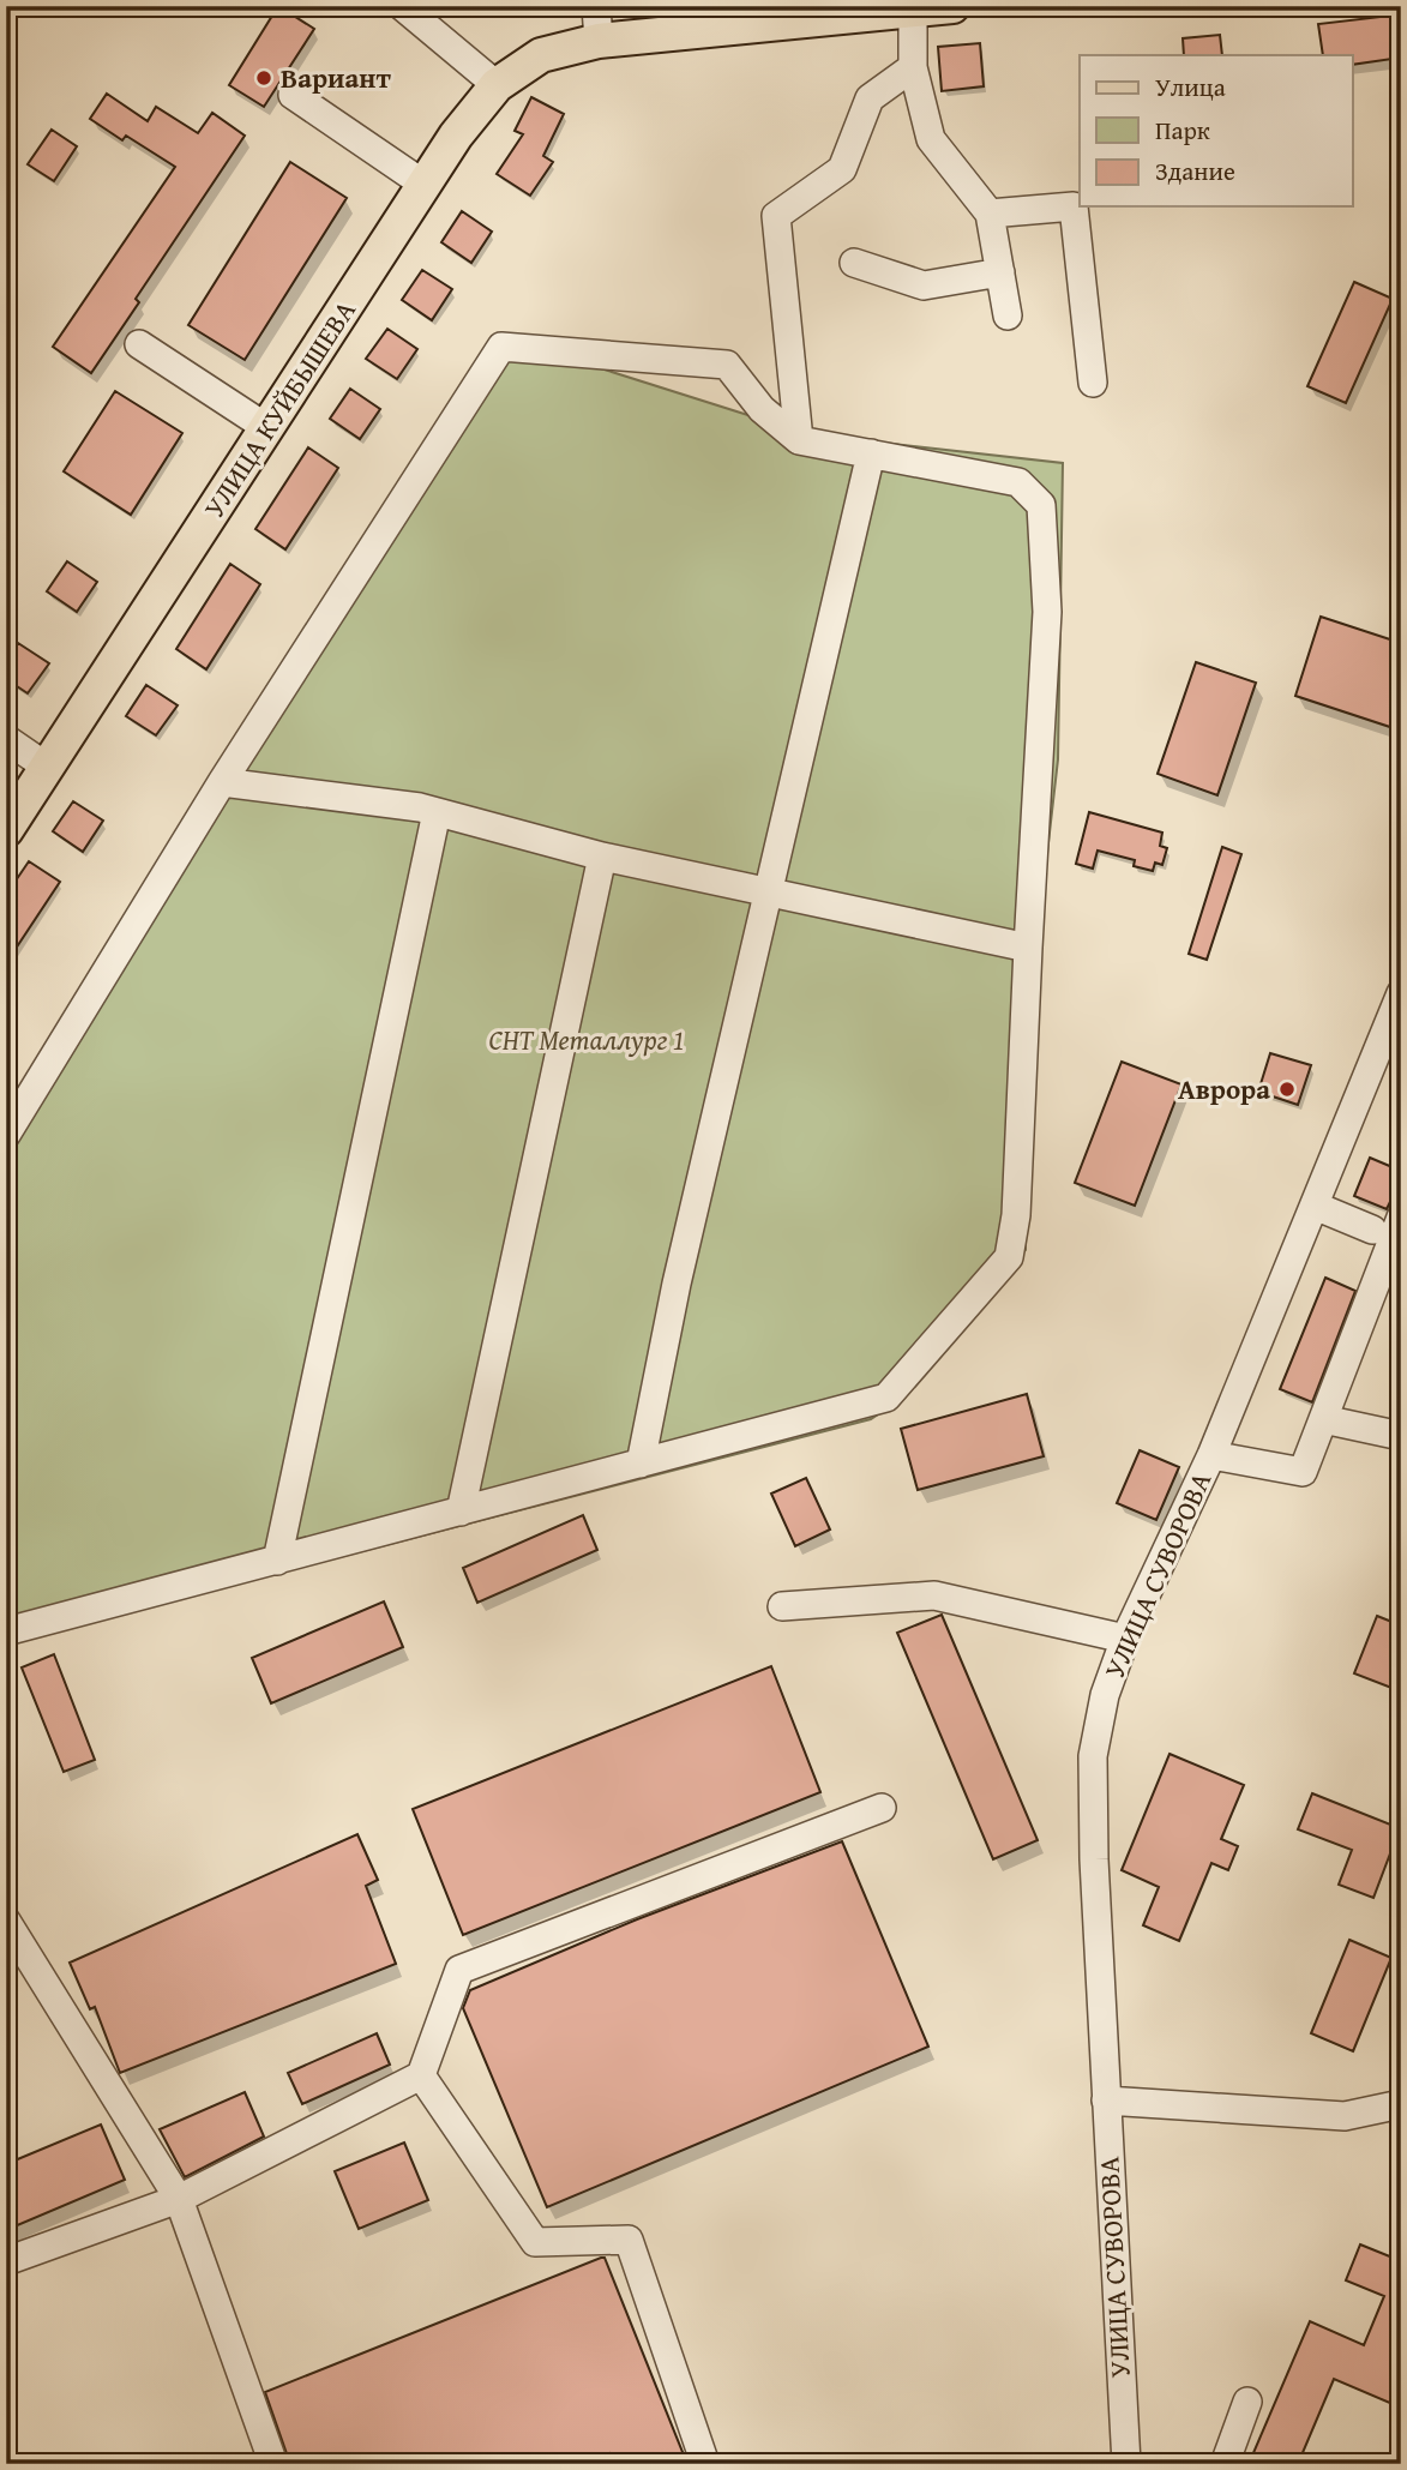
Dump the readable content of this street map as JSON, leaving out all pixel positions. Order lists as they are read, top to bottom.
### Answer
{
  "streets": {
    "main road": ["УЛИЦА КУЙБЫШЕВА"],
    "street": ["УЛИЦА СУВОРОВА"]
  },
  "parks": ["СНТ Металлург 1"],
  "places": ["Вариант", "Аврора"],
  "legend": ["Улица", "Парк", "Здание"]
}
